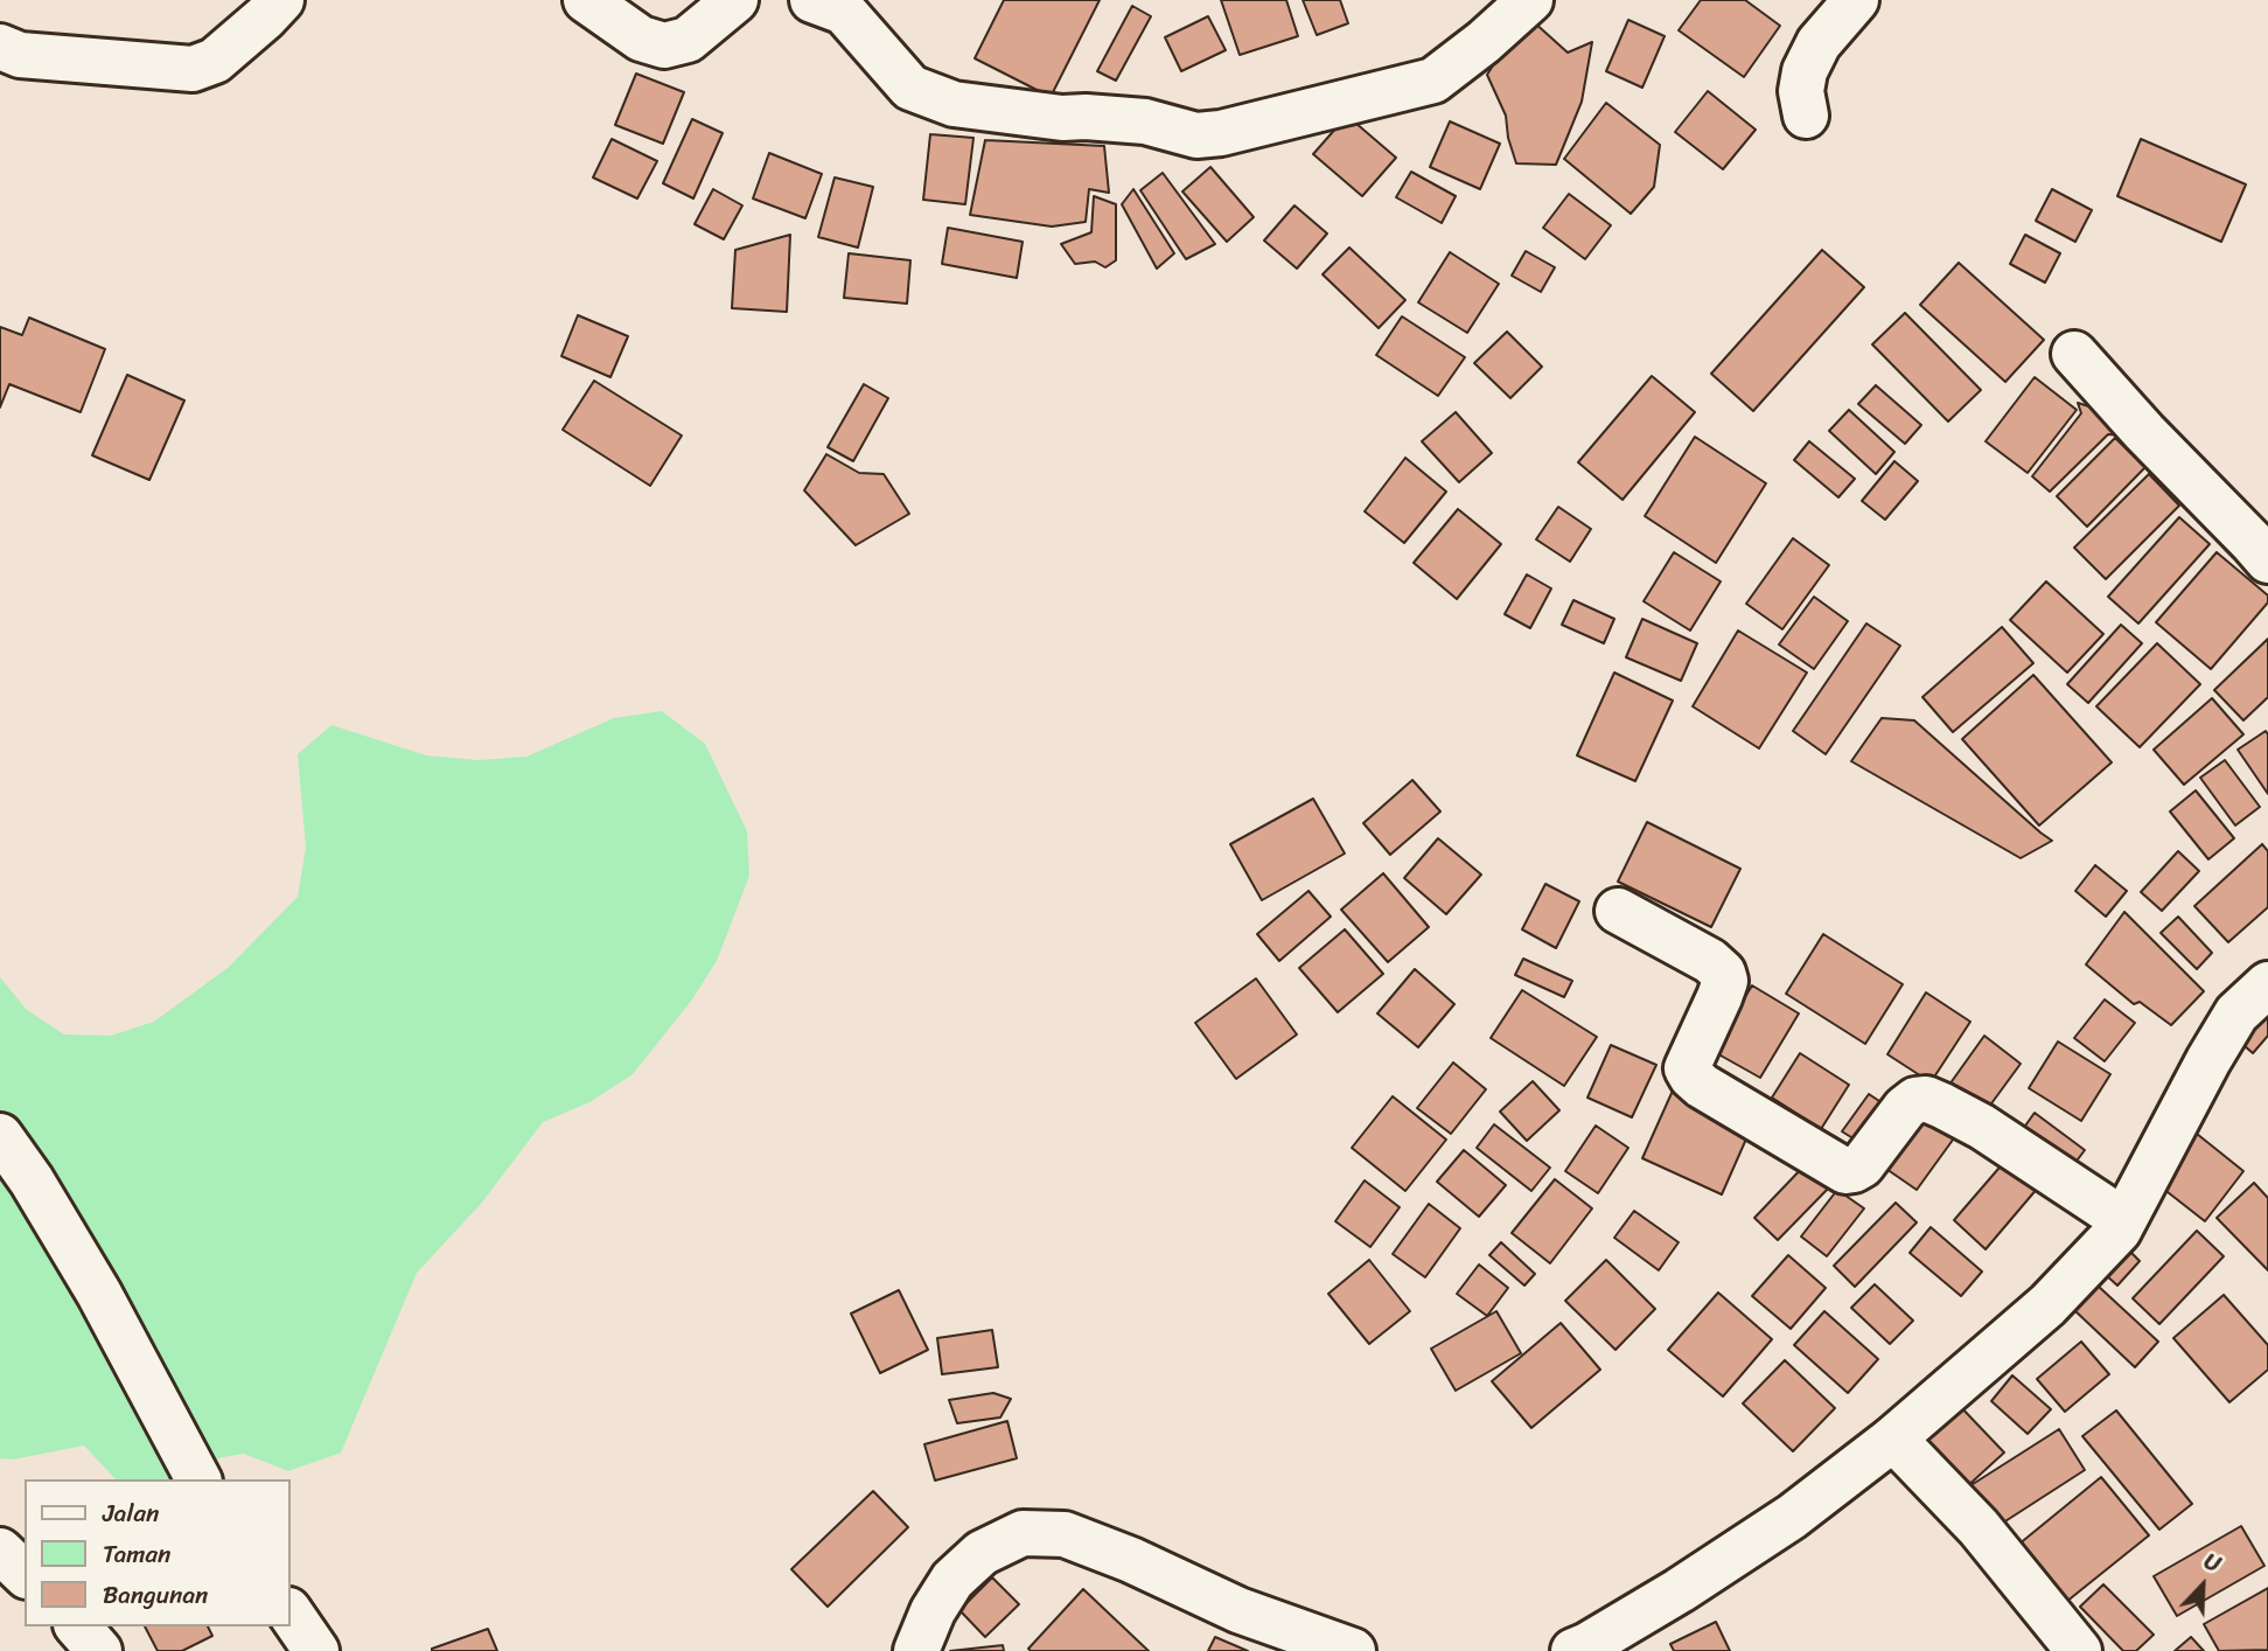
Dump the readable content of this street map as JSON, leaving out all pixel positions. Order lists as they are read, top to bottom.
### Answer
{
  "legend": ["Jalan", "Taman", "Bangunan"],
  "north": "top right"
}
